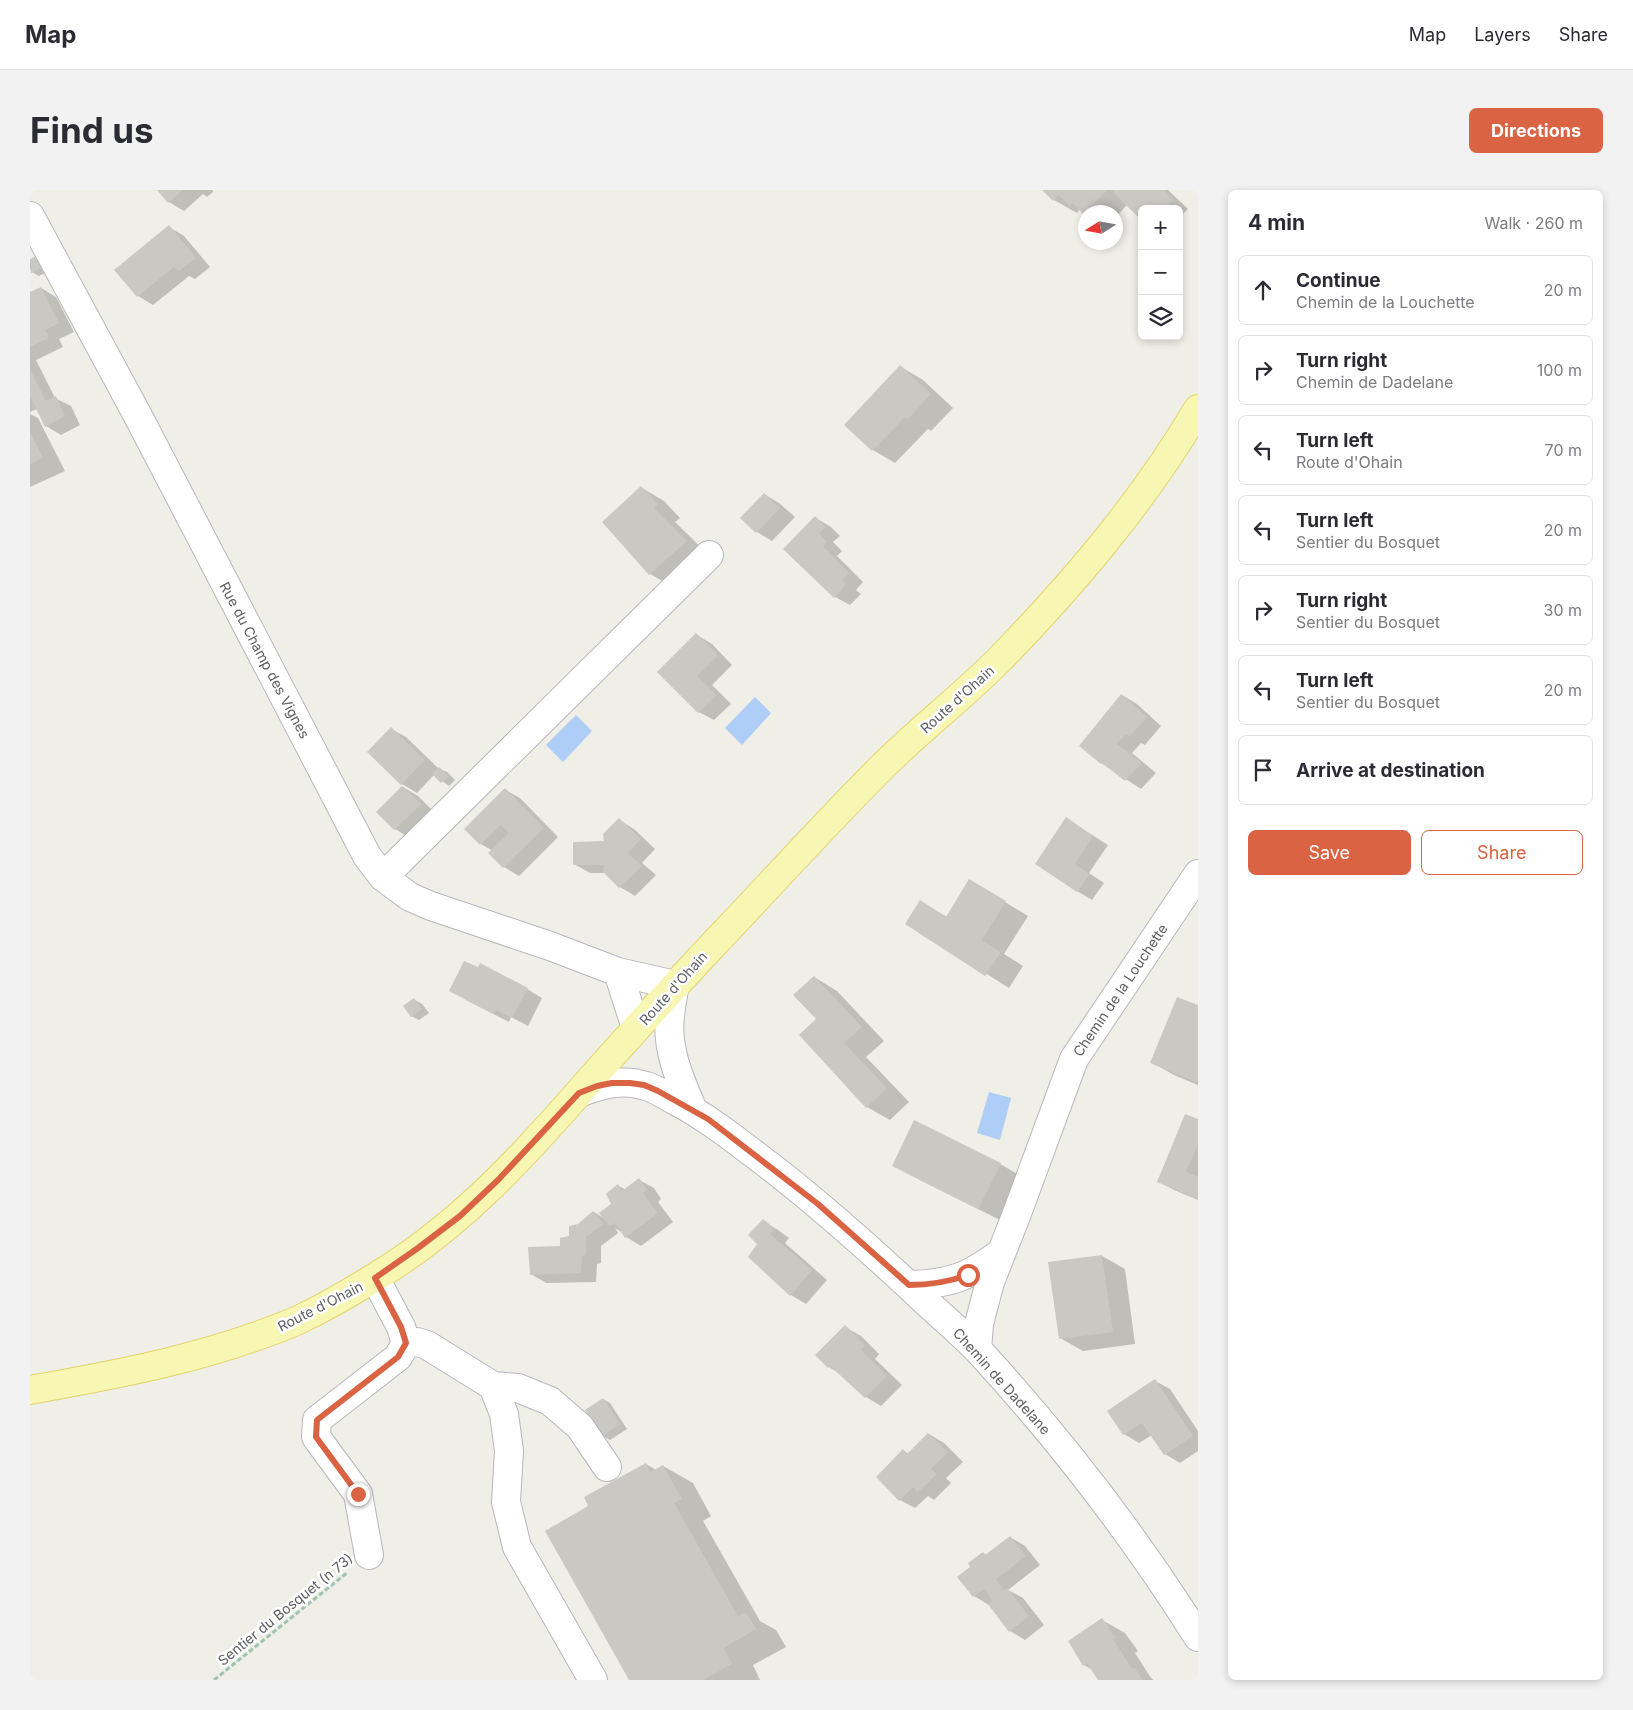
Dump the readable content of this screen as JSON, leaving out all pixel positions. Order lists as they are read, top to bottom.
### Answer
{
  "streets": {
    "main road": ["Route d'Ohain"],
    "street": ["Rue du Champ des Vignes", "Chemin de la Louchette", "Chemin de Dadelane"],
    "path": ["Sentier du Bosquet (n 73)"]
  },
  "crossings": [
    ["Rue du Champ des Vignes", "Route d'Ohain"],
    ["Route d'Ohain", "Chemin de Dadelane"],
    ["Chemin de la Louchette", "Chemin de Dadelane"]
  ],
  "north": "left",
  "page": {
    "header": "Map",
    "nav": ["Map", "Layers", "Share"],
    "buttons": [
      "Directions",
      ["Save", "Share"]
    ],
    "title": "Find us",
    "heading": ["4 min", "Walk · 260 m"],
    "map_buttons": ["+", "−"],
    "list": [
      ["Continue", "Chemin de la Louchette", "20 m"],
      ["Turn right", "Chemin de Dadelane", "100 m"],
      ["Turn left", "Route d'Ohain", "70 m"],
      ["Turn left", "Sentier du Bosquet", "20 m"],
      ["Turn right", "Sentier du Bosquet", "30 m"],
      ["Turn left", "Sentier du Bosquet", "20 m"],
      "Arrive at destination"
    ]
  }
}
